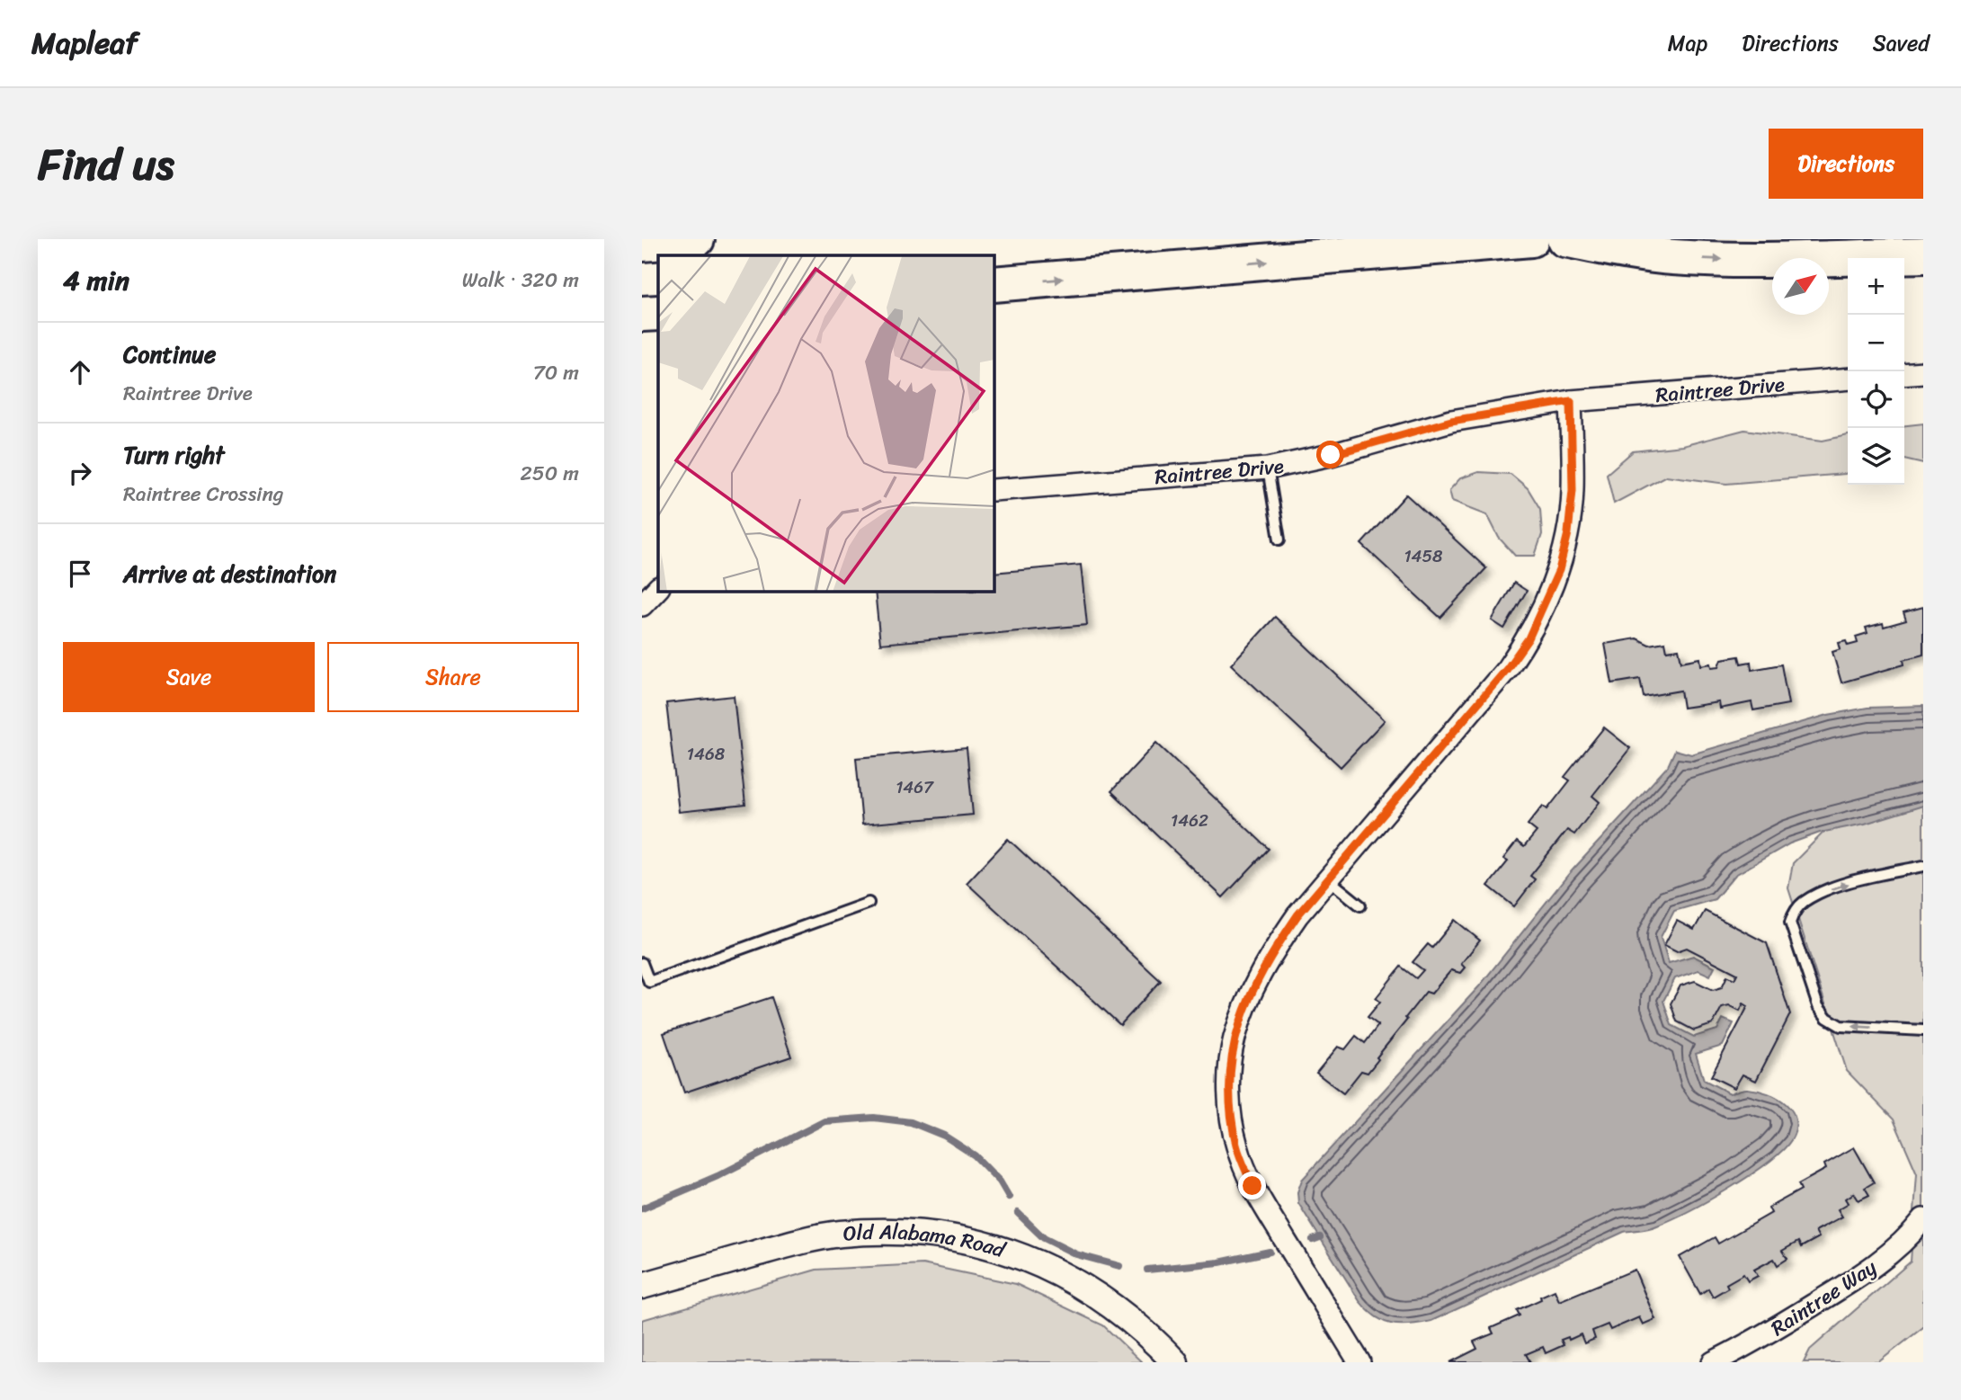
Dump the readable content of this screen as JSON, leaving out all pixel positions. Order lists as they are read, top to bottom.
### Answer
{
  "streets": {
    "street": ["Raintree Drive", "Old Alabama Road", "Raintree Way"]
  },
  "house_numbers": [
    "1458",
    "1468",
    "1467",
    "1462"
  ],
  "north": "top right",
  "page": {
    "header": "Mapleaf",
    "nav": ["Map", "Directions", "Saved"],
    "title": "Find us",
    "buttons": [
      "Directions",
      ["Save", "Share"]
    ],
    "heading": ["4 min", "Walk · 320 m"],
    "map_buttons": ["+", "−"],
    "list": [
      ["Continue", "Raintree Drive", "70 m"],
      ["Turn right", "Raintree Crossing", "250 m"],
      "Arrive at destination"
    ]
  }
}
